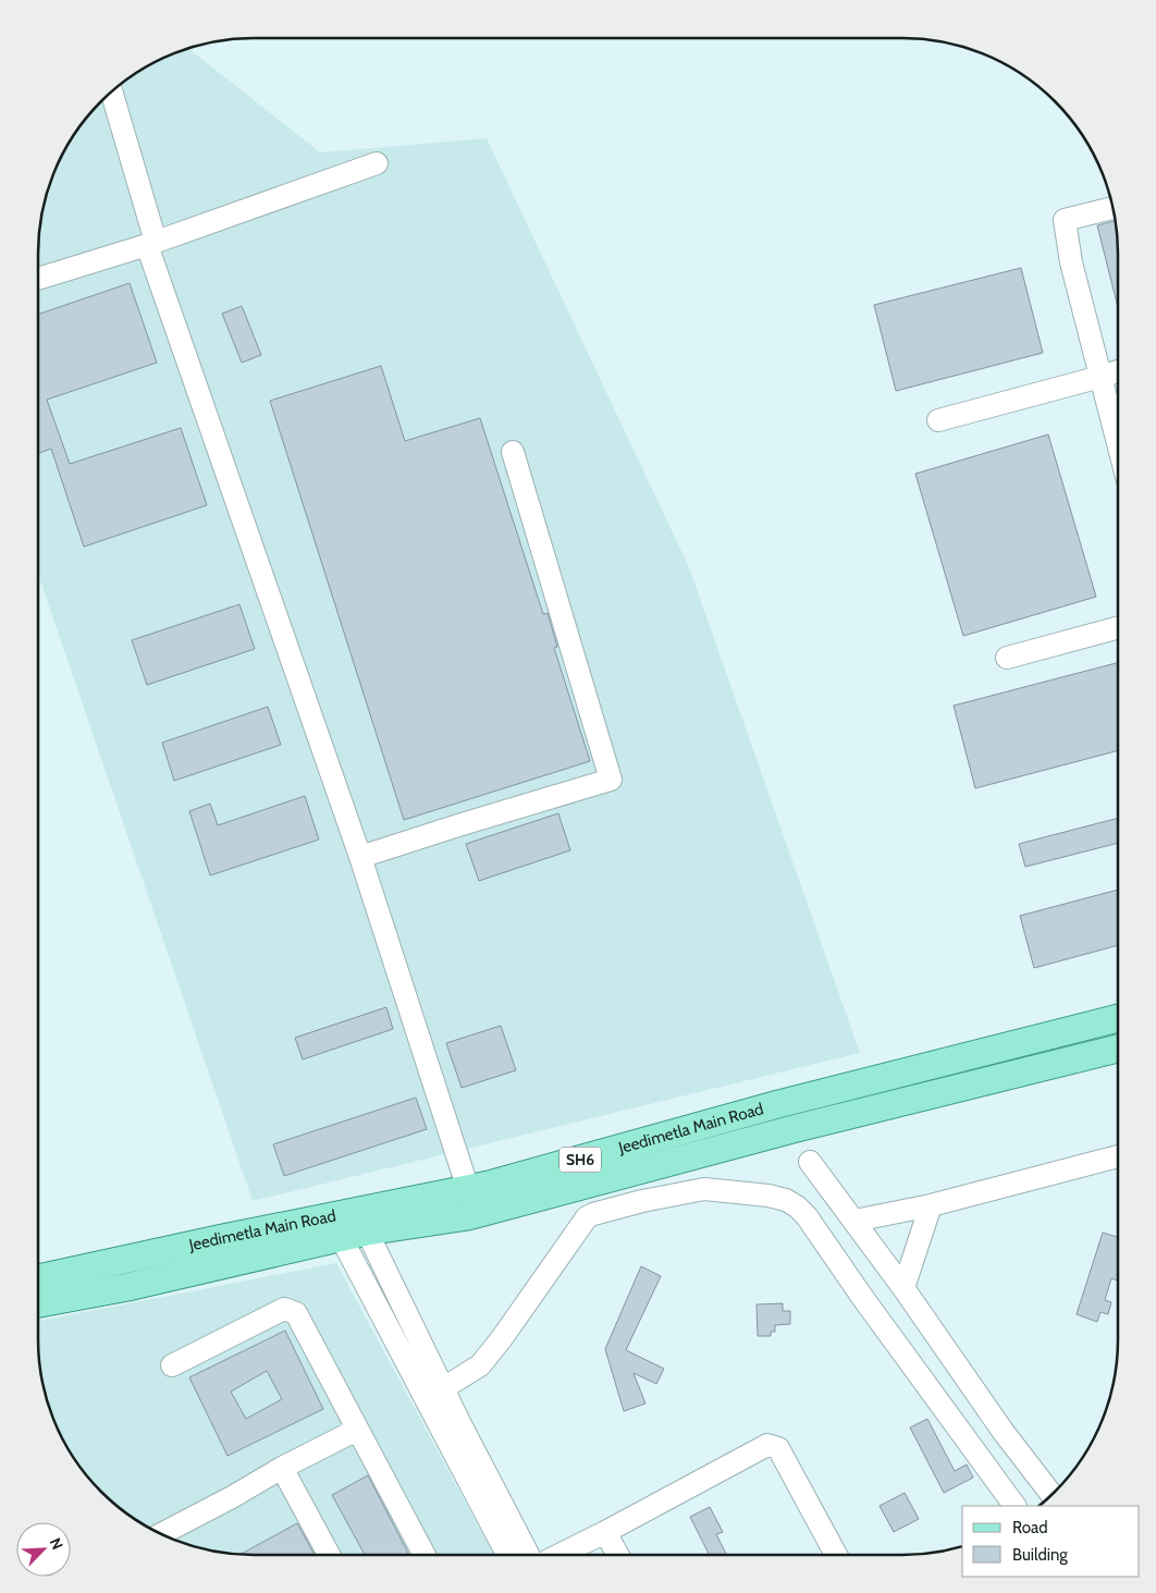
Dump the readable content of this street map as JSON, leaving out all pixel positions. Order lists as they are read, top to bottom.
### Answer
{
  "streets": {
    "main road": ["Jeedimetla Main Road", "SH6"]
  },
  "legend": ["Road", "Building"],
  "north": "top right"
}
